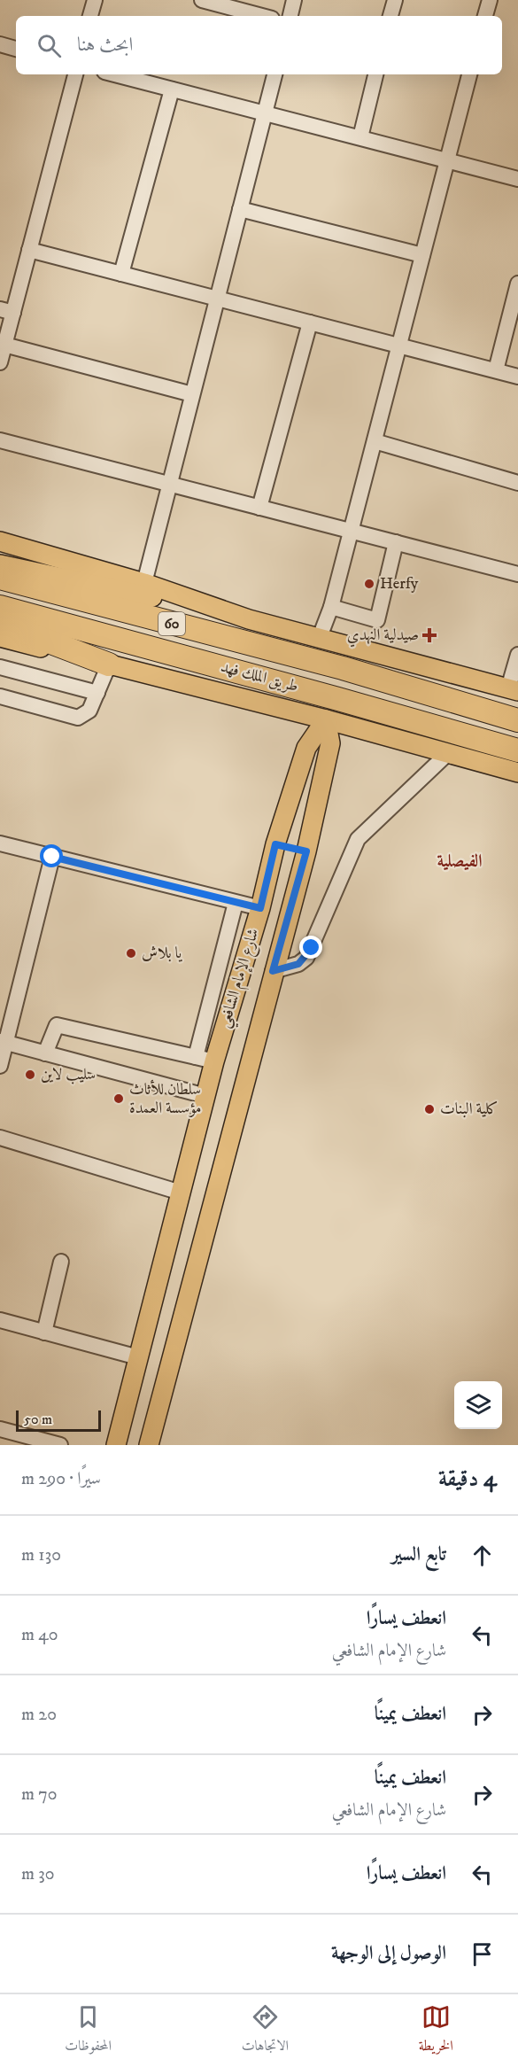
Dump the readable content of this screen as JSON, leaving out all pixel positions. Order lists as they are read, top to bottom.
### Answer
{
  "streets": {
    "highway": ["60", "طريق الملك فهد"],
    "main road": ["شارع الإمام الشافعي"]
  },
  "districts": ["الفيصلية"],
  "places": {
    "other": [
      "Herfy",
      "يا بلاش",
      "سليب لاين",
      "سلطان للأثاث مؤسسة العمدة",
      "كلية البنات"
    ],
    "health": ["صيدلية النهدي"]
  },
  "scale_bar": "50 m",
  "page": {
    "search": "ابحث هنا",
    "scale": "50 m",
    "heading": ["4 دقيقة", "سيرًا · 290 m"],
    "list": [
      ["تابع السير", "130 m"],
      ["انعطف يسارًا", "شارع الإمام الشافعي", "40 m"],
      ["انعطف يمينًا", "20 m"],
      ["انعطف يمينًا", "شارع الإمام الشافعي", "70 m"],
      ["انعطف يسارًا", "30 m"],
      "الوصول إلى الوجهة"
    ],
    "nav": ["الخريطة", "الاتجاهات", "المحفوظات"]
  }
}
